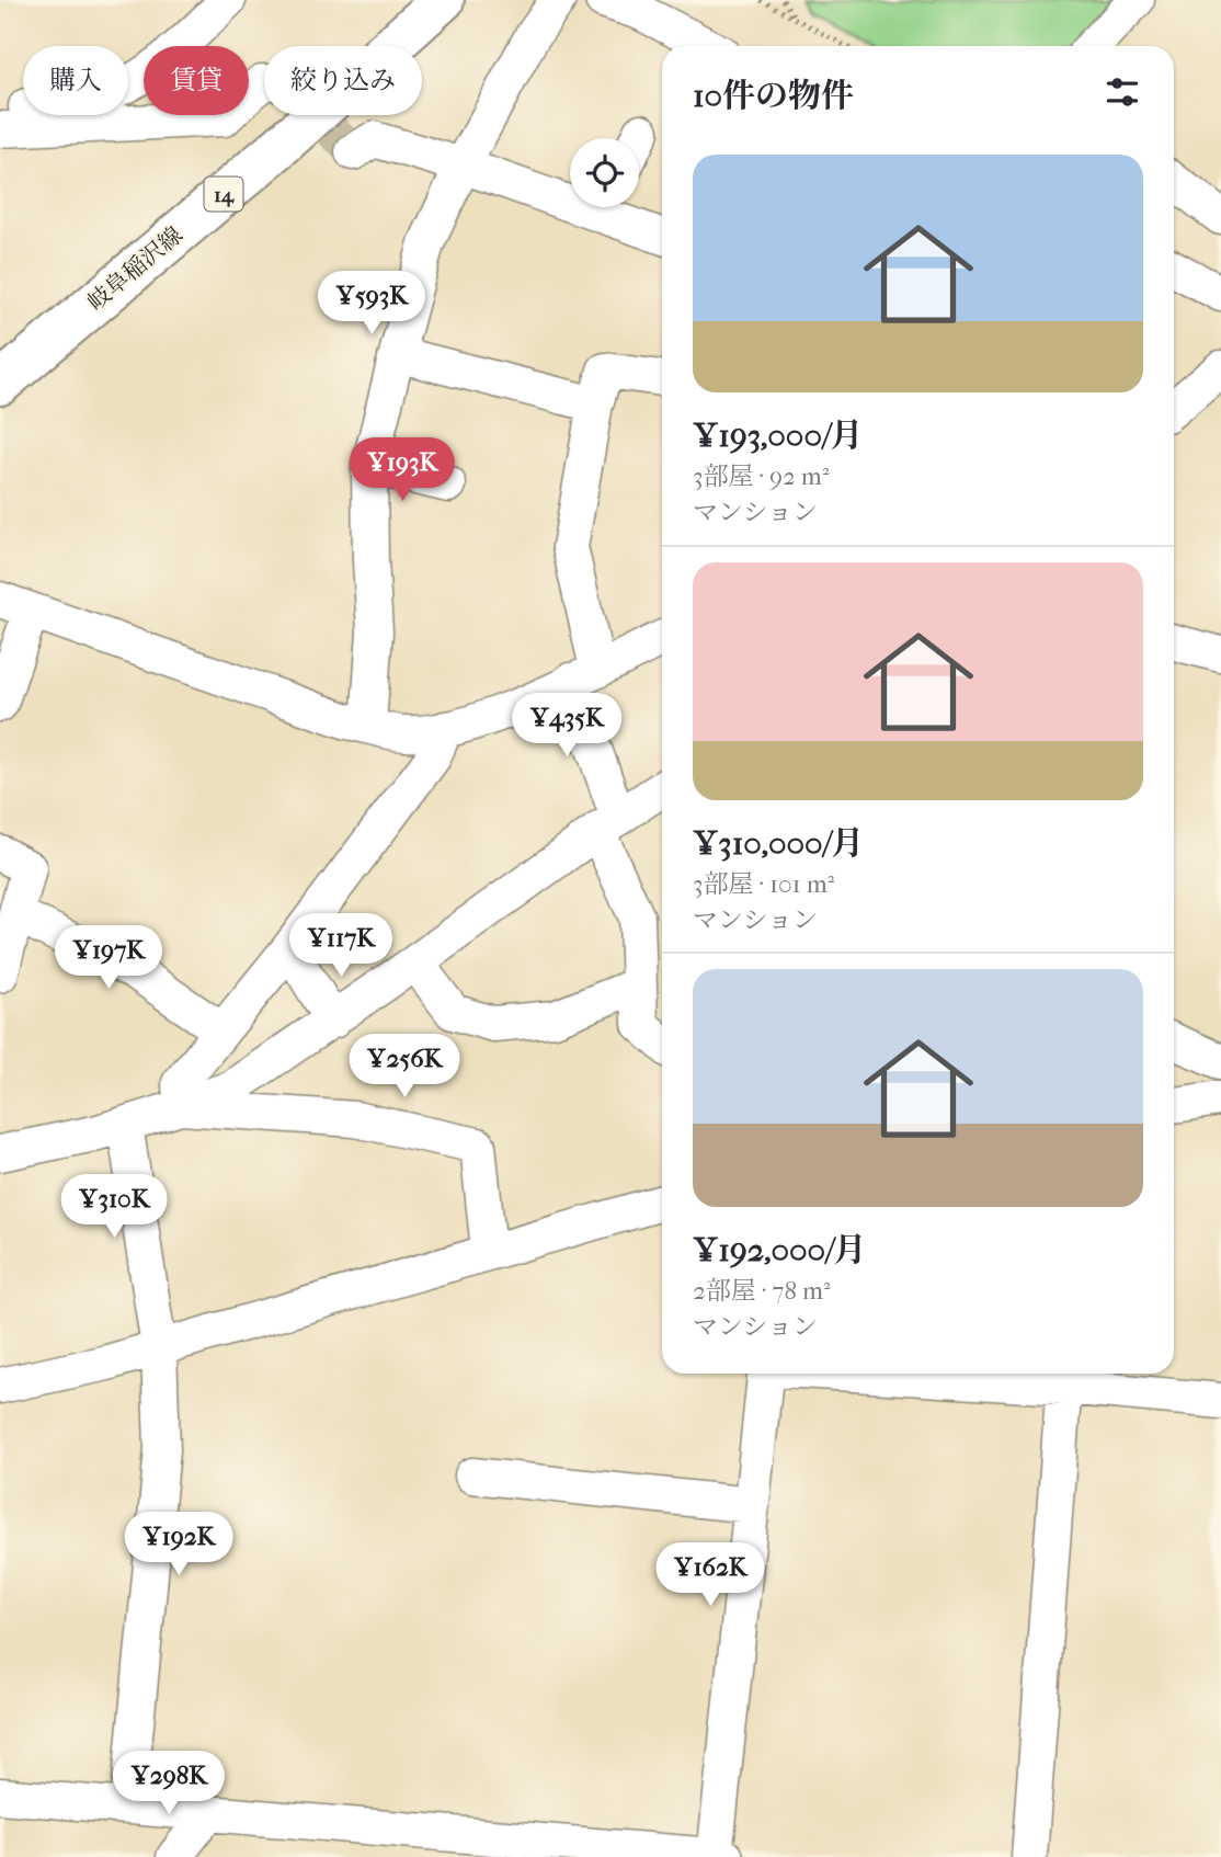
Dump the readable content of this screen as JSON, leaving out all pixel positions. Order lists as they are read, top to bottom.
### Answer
{
  "streets": {
    "main road": ["14", "岐阜稲沢線"]
  },
  "page": {
    "chip": ["購入", "賃貸", "絞り込み"],
    "heading": "10件の物件",
    "list": [
      {
        "name": "¥193,000/月",
        "note": "3部屋 · 92 m² · マンション"
      },
      {
        "name": "¥310,000/月",
        "note": "3部屋 · 101 m² · マンション"
      },
      {
        "name": "¥192,000/月",
        "note": "2部屋 · 78 m² · マンション"
      }
    ],
    "price": [
      "¥593K",
      "¥193K",
      "¥435K",
      "¥117K",
      "¥197K",
      "¥256K",
      "¥310K",
      "¥192K",
      "¥162K",
      "¥298K"
    ]
  }
}
